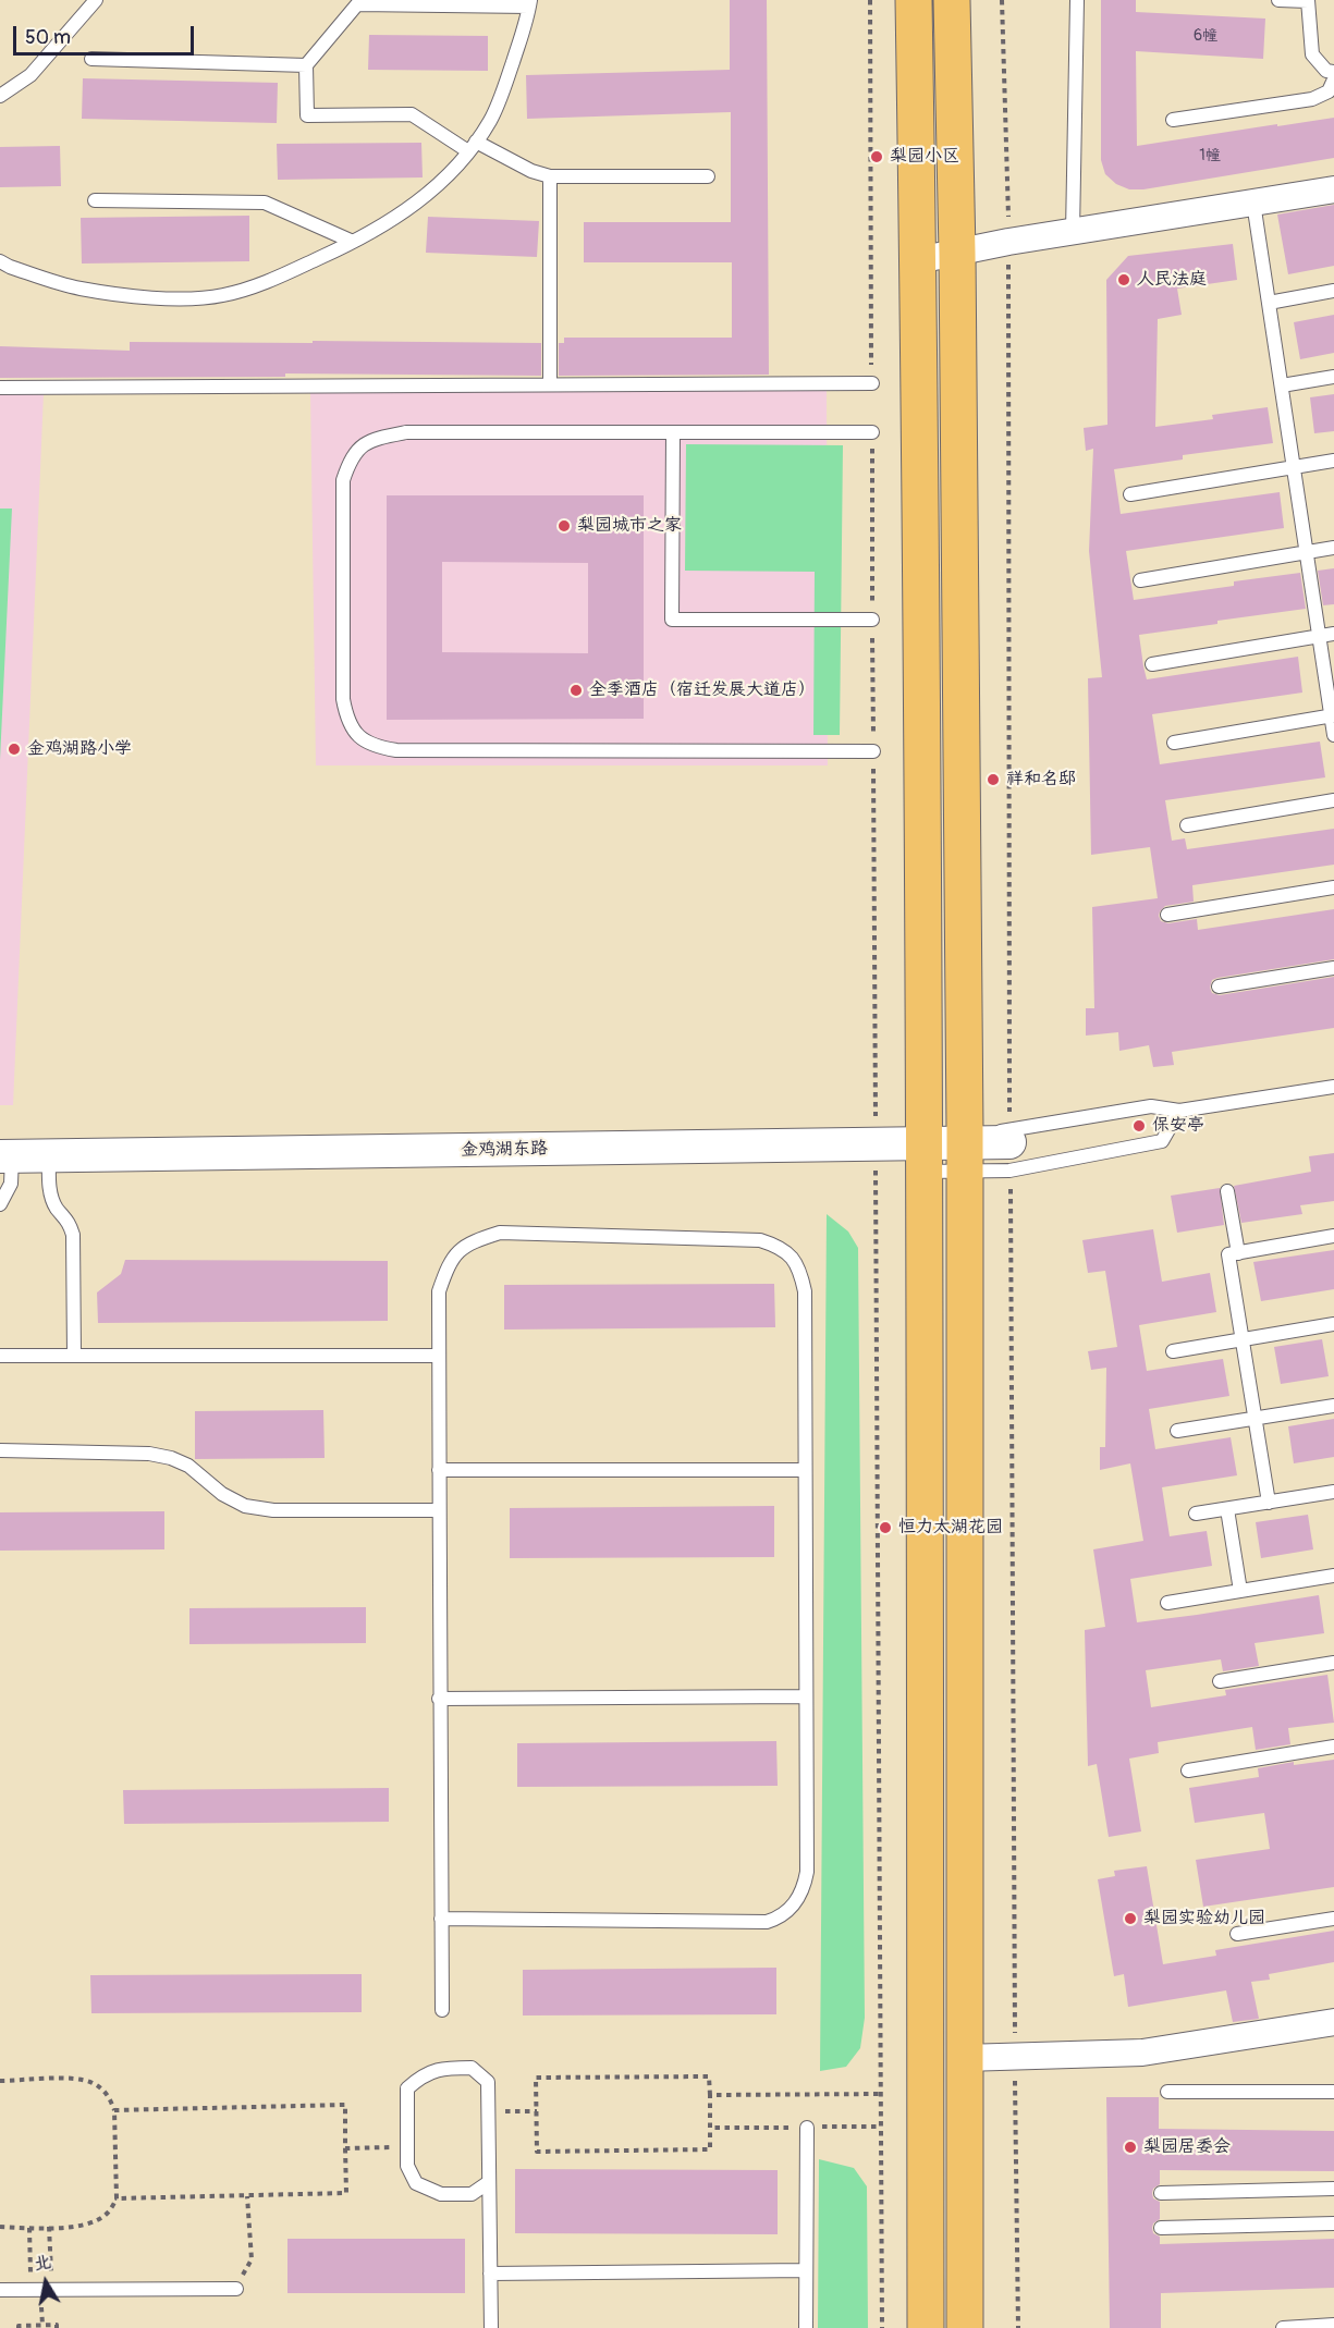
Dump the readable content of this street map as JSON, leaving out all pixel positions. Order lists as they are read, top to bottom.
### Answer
{
  "streets": {
    "street": ["金鸡湖东路"]
  },
  "places": [
    "梨园小区",
    "人民法庭",
    "梨园城市之家",
    "全季酒店（宿迁发展大道店）",
    "金鸡湖路小学",
    "祥和名邸",
    "保安亭",
    "恒力太湖花园",
    "梨园实验幼儿园",
    "梨园居委会"
  ],
  "house_numbers": ["6幢", "1幢"],
  "scale_bar": "50 m",
  "north": "top"
}
